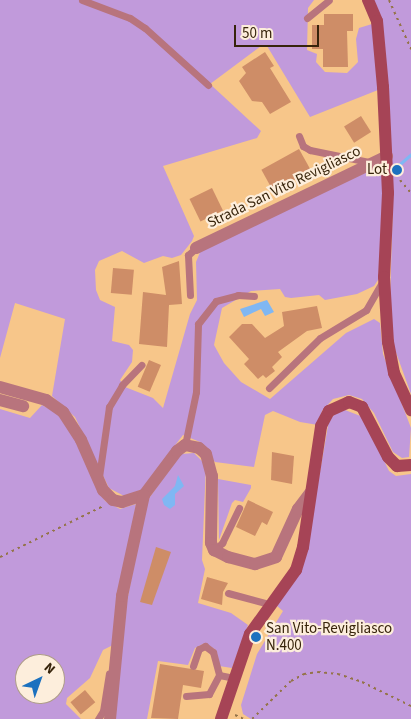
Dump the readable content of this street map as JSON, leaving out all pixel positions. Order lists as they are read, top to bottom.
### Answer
{
  "streets": {
    "street": ["Strada San Vito Revigliasco"]
  },
  "places": ["Lot", "San Vito-Revigliasco N.400"],
  "scale_bar": "50 m",
  "north": "top right"
}
